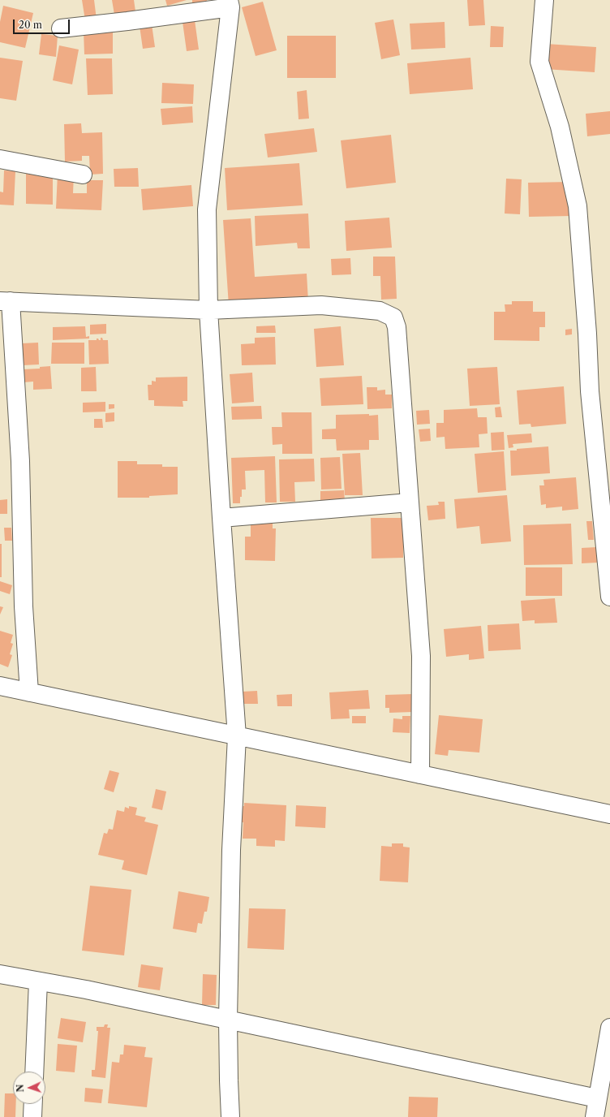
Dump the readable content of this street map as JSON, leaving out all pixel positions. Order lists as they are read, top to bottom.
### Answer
{
  "scale_bar": "20 m",
  "north": "left"
}
